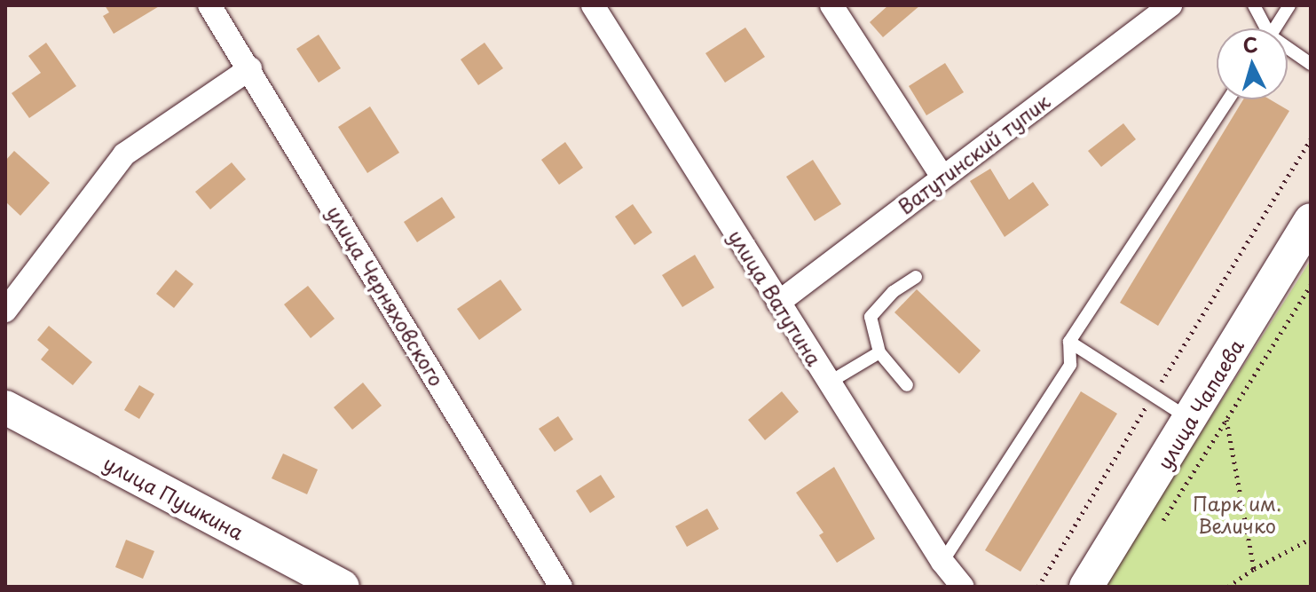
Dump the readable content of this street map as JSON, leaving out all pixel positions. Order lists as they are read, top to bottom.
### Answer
{
  "streets": {
    "street": [
      "Ватутинский тупик",
      "улица Черняховского",
      "улица Ватутина",
      "улица Чапаева",
      "улица Пушкина"
    ]
  },
  "crossings": [
    ["Ватутинский тупик", "улица Ватутина"]
  ],
  "parks": ["Парк им. Величко"],
  "north": "top"
}
